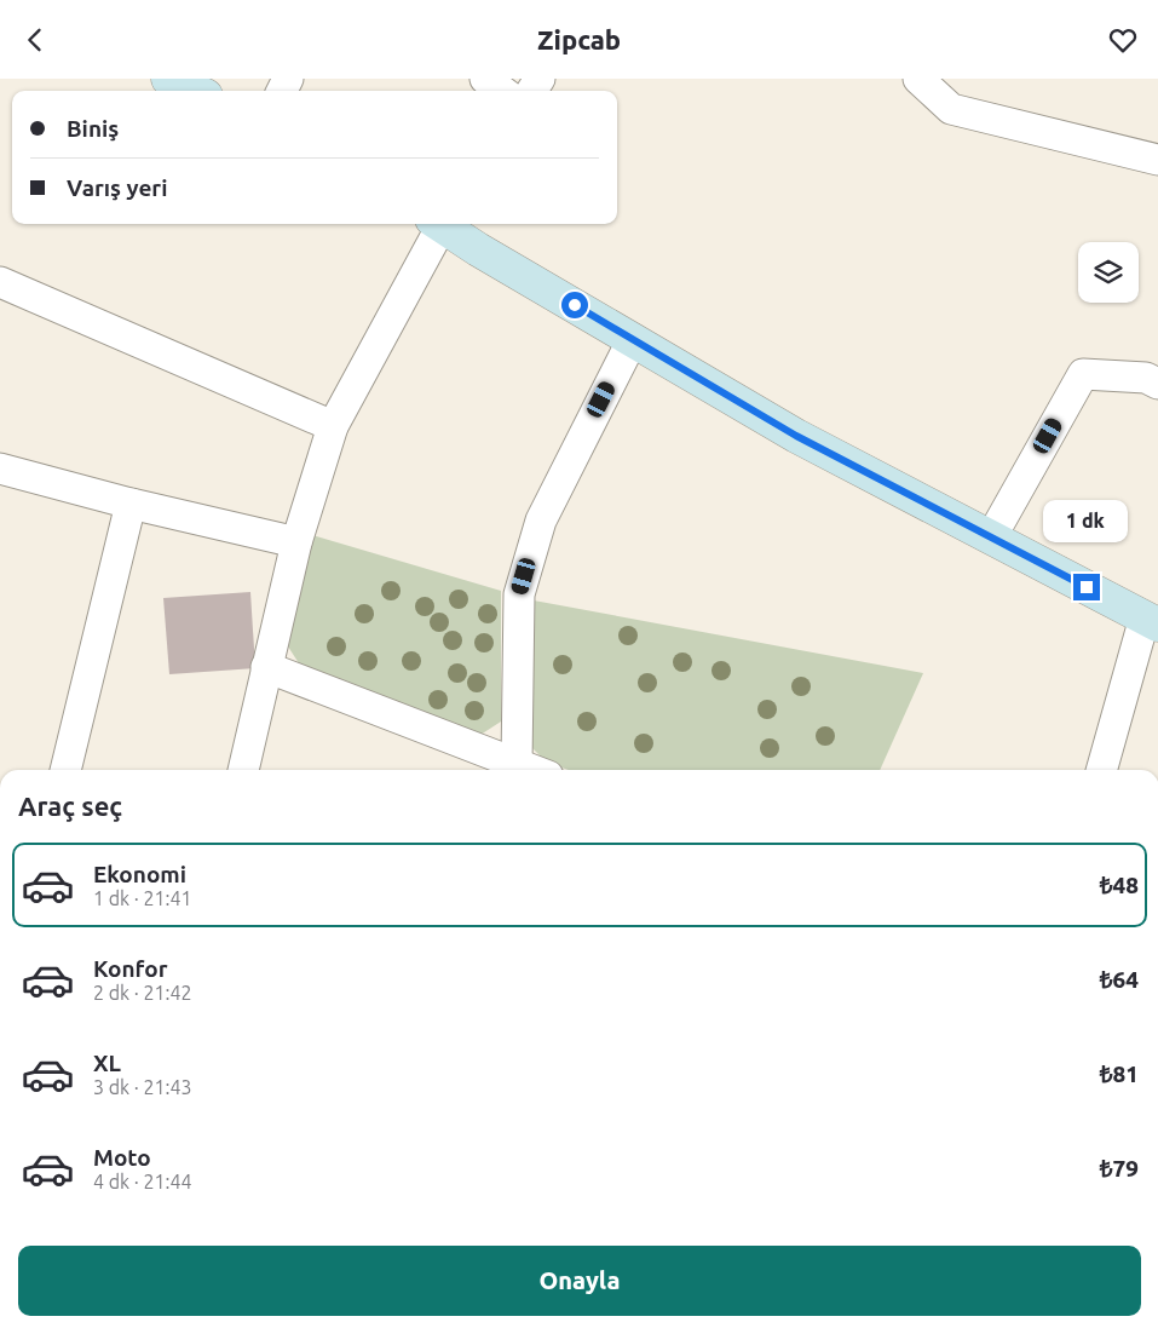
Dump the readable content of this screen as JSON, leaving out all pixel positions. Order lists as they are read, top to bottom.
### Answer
{
  "page": {
    "header": "Zipcab",
    "banner": ["Biniş", "Varış yeri"],
    "bubble": "1 dk",
    "heading": "Araç seç",
    "list": [
      {
        "name": "Ekonomi",
        "note": "1 dk · 21:41",
        "value": "₺48"
      },
      {
        "name": "Konfor",
        "note": "2 dk · 21:42",
        "value": "₺64"
      },
      {
        "name": "XL",
        "note": "3 dk · 21:43",
        "value": "₺81"
      },
      {
        "name": "Moto",
        "note": "4 dk · 21:44",
        "value": "₺79"
      }
    ],
    "buttons": "Onayla"
  }
}
